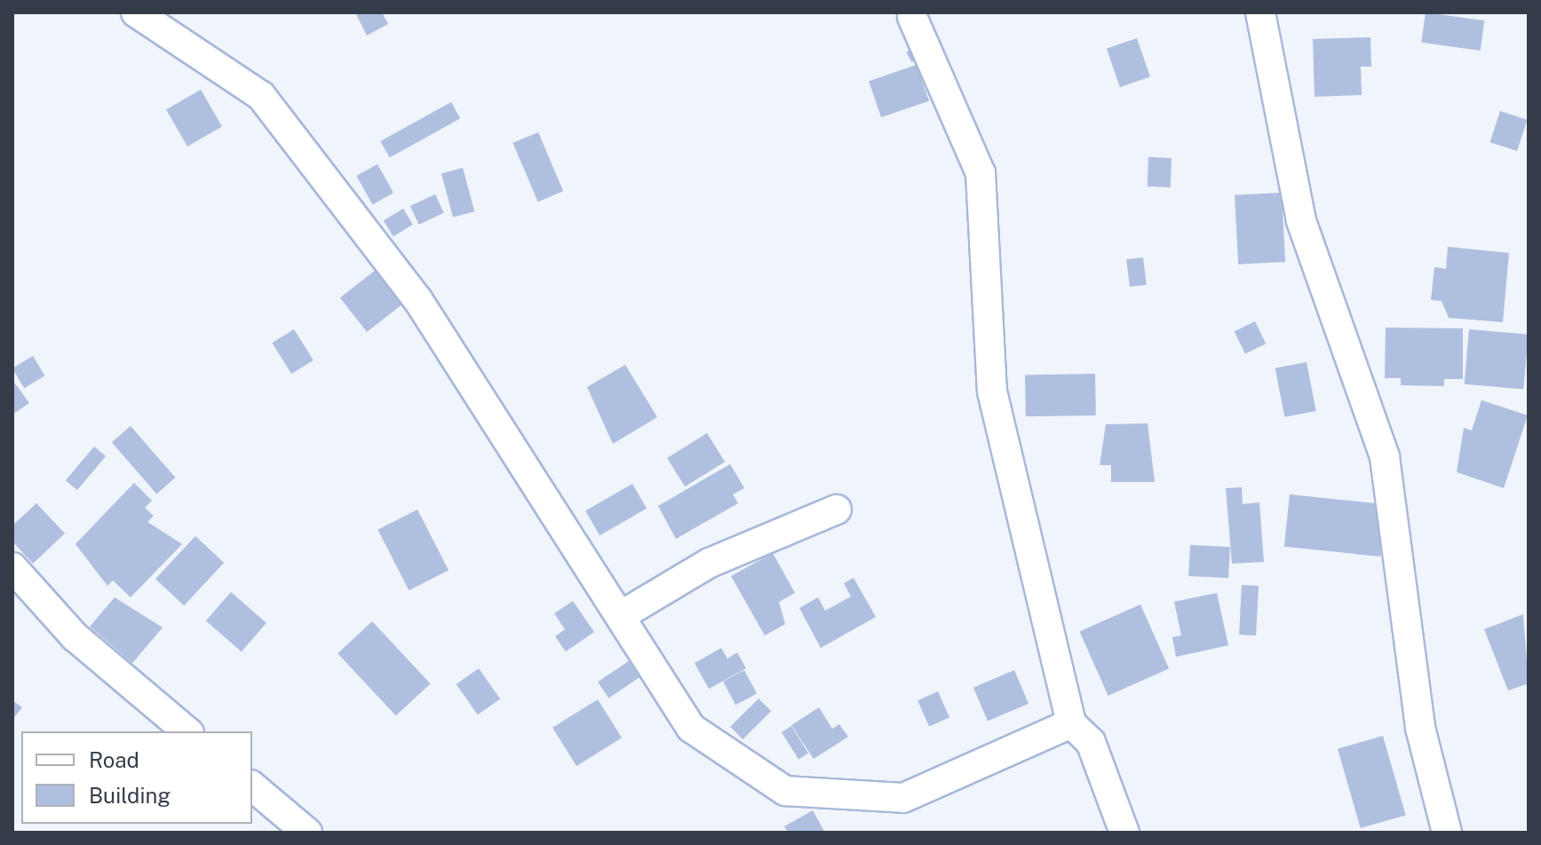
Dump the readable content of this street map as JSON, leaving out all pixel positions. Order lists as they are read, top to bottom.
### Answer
{
  "legend": ["Road", "Building"]
}
